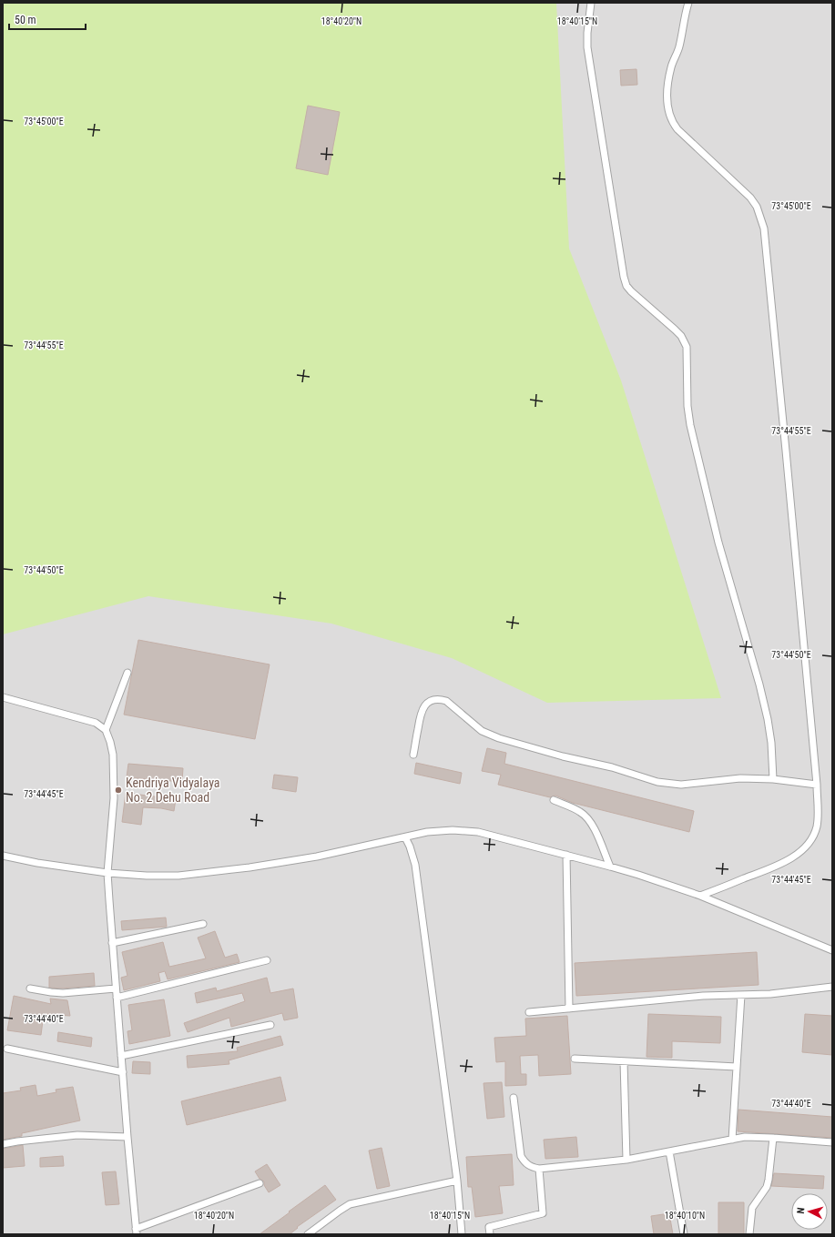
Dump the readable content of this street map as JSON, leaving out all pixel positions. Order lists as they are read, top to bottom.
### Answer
{
  "places": ["Kendriya Vidyalaya No. 2 Dehu Road"],
  "scale_bar": "50 m",
  "north": "left",
  "coordinates": [
    "18°40'20\"N",
    "18°40'15\"N",
    "73°45'00\"E",
    "73°44'55\"E",
    "73°44'50\"E",
    "73°44'45\"E",
    "73°44'40\"E",
    "18°40'10\"N"
  ]
}
